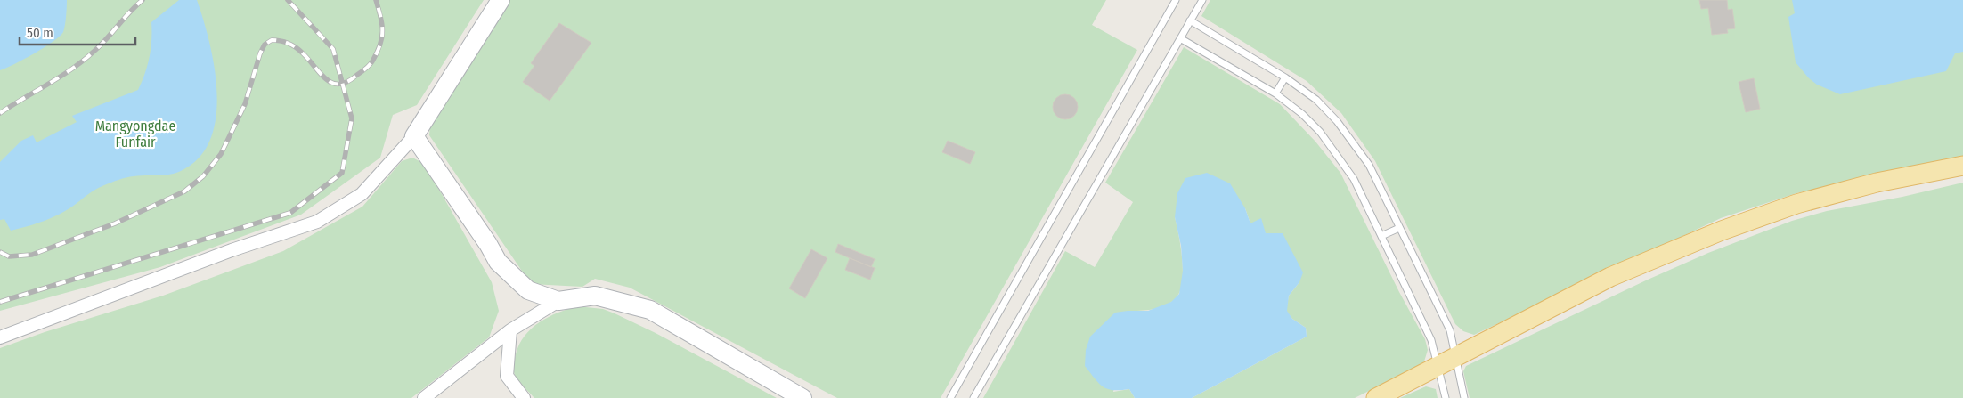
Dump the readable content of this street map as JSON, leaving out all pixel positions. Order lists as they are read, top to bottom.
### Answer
{
  "parks": ["Mangyongdae Funfair"],
  "scale_bar": "50 m"
}
